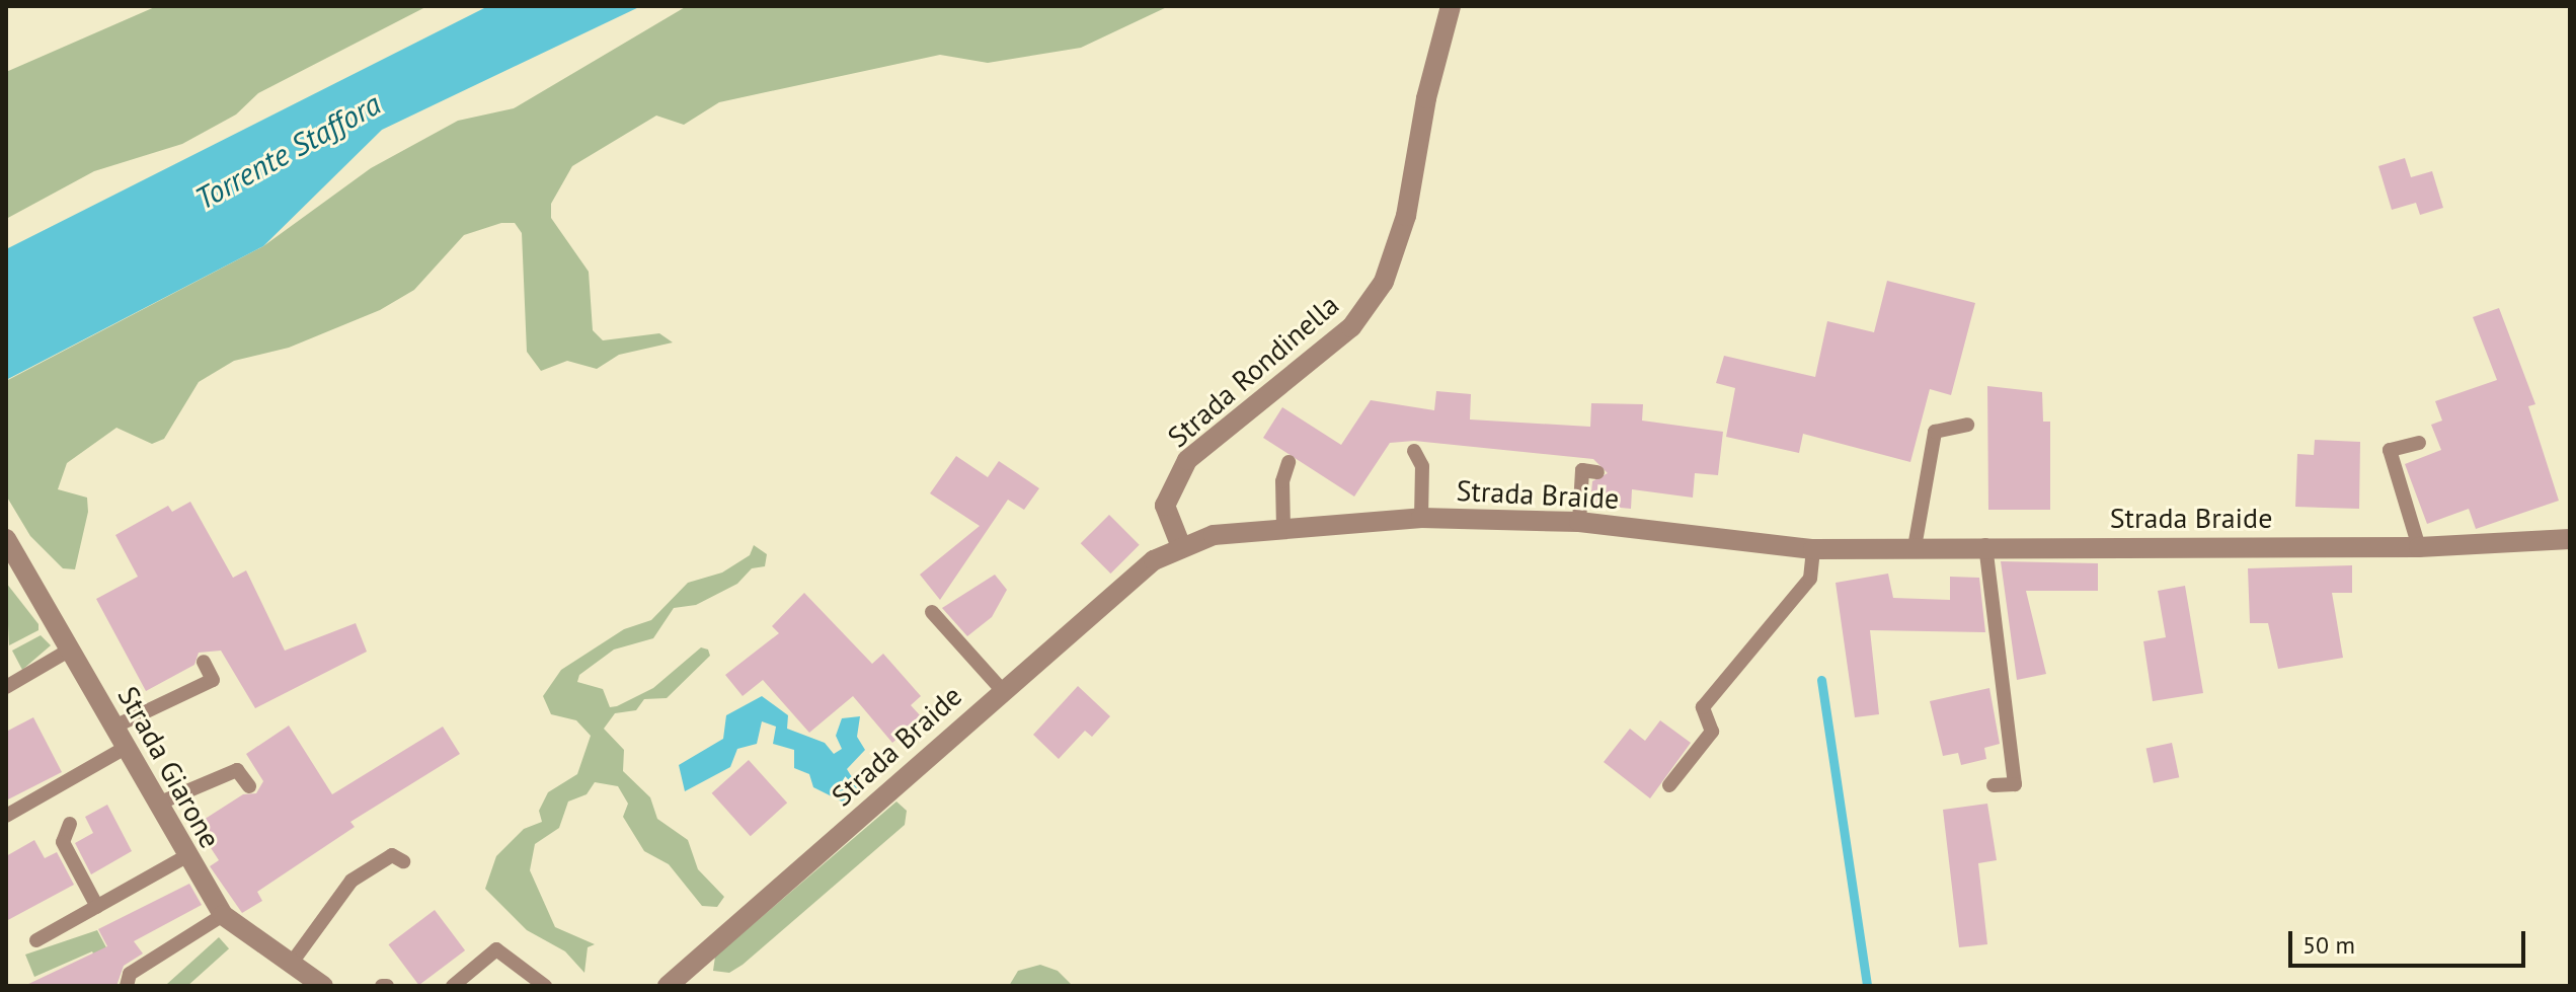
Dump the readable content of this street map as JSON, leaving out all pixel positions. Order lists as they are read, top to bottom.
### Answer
{
  "streets": {
    "street": ["Strada Rondinella", "Strada Braide", "Strada Giarone"]
  },
  "crossings": [
    ["Strada Rondinella", "Strada Braide"]
  ],
  "water": ["Torrente Staffora"],
  "scale_bar": "50 m"
}
